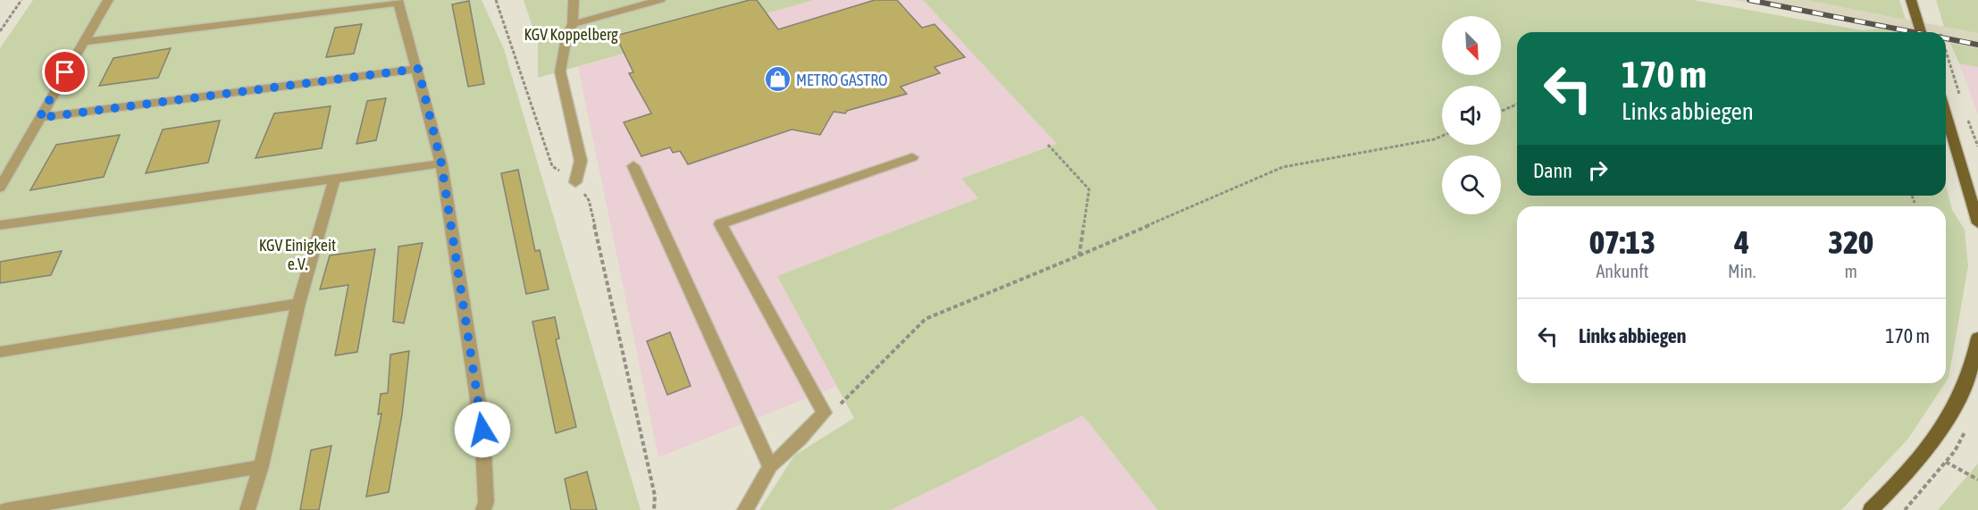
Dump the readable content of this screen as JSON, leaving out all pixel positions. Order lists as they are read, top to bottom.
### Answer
{
  "parks": ["KGV Koppelberg", "KGV Einigkeit e.V."],
  "places": {
    "shop": ["METRO GASTRO"]
  },
  "north": "bottom right",
  "page": {
    "turn": ["170 m", "Links abbiegen"],
    "then": "Dann",
    "eta": [
      "07:13",
      "Ankunft",
      "4",
      "Min.",
      "320",
      "m"
    ],
    "list": [
      {
        "name": "Links abbiegen",
        "value": "170 m"
      }
    ]
  }
}
